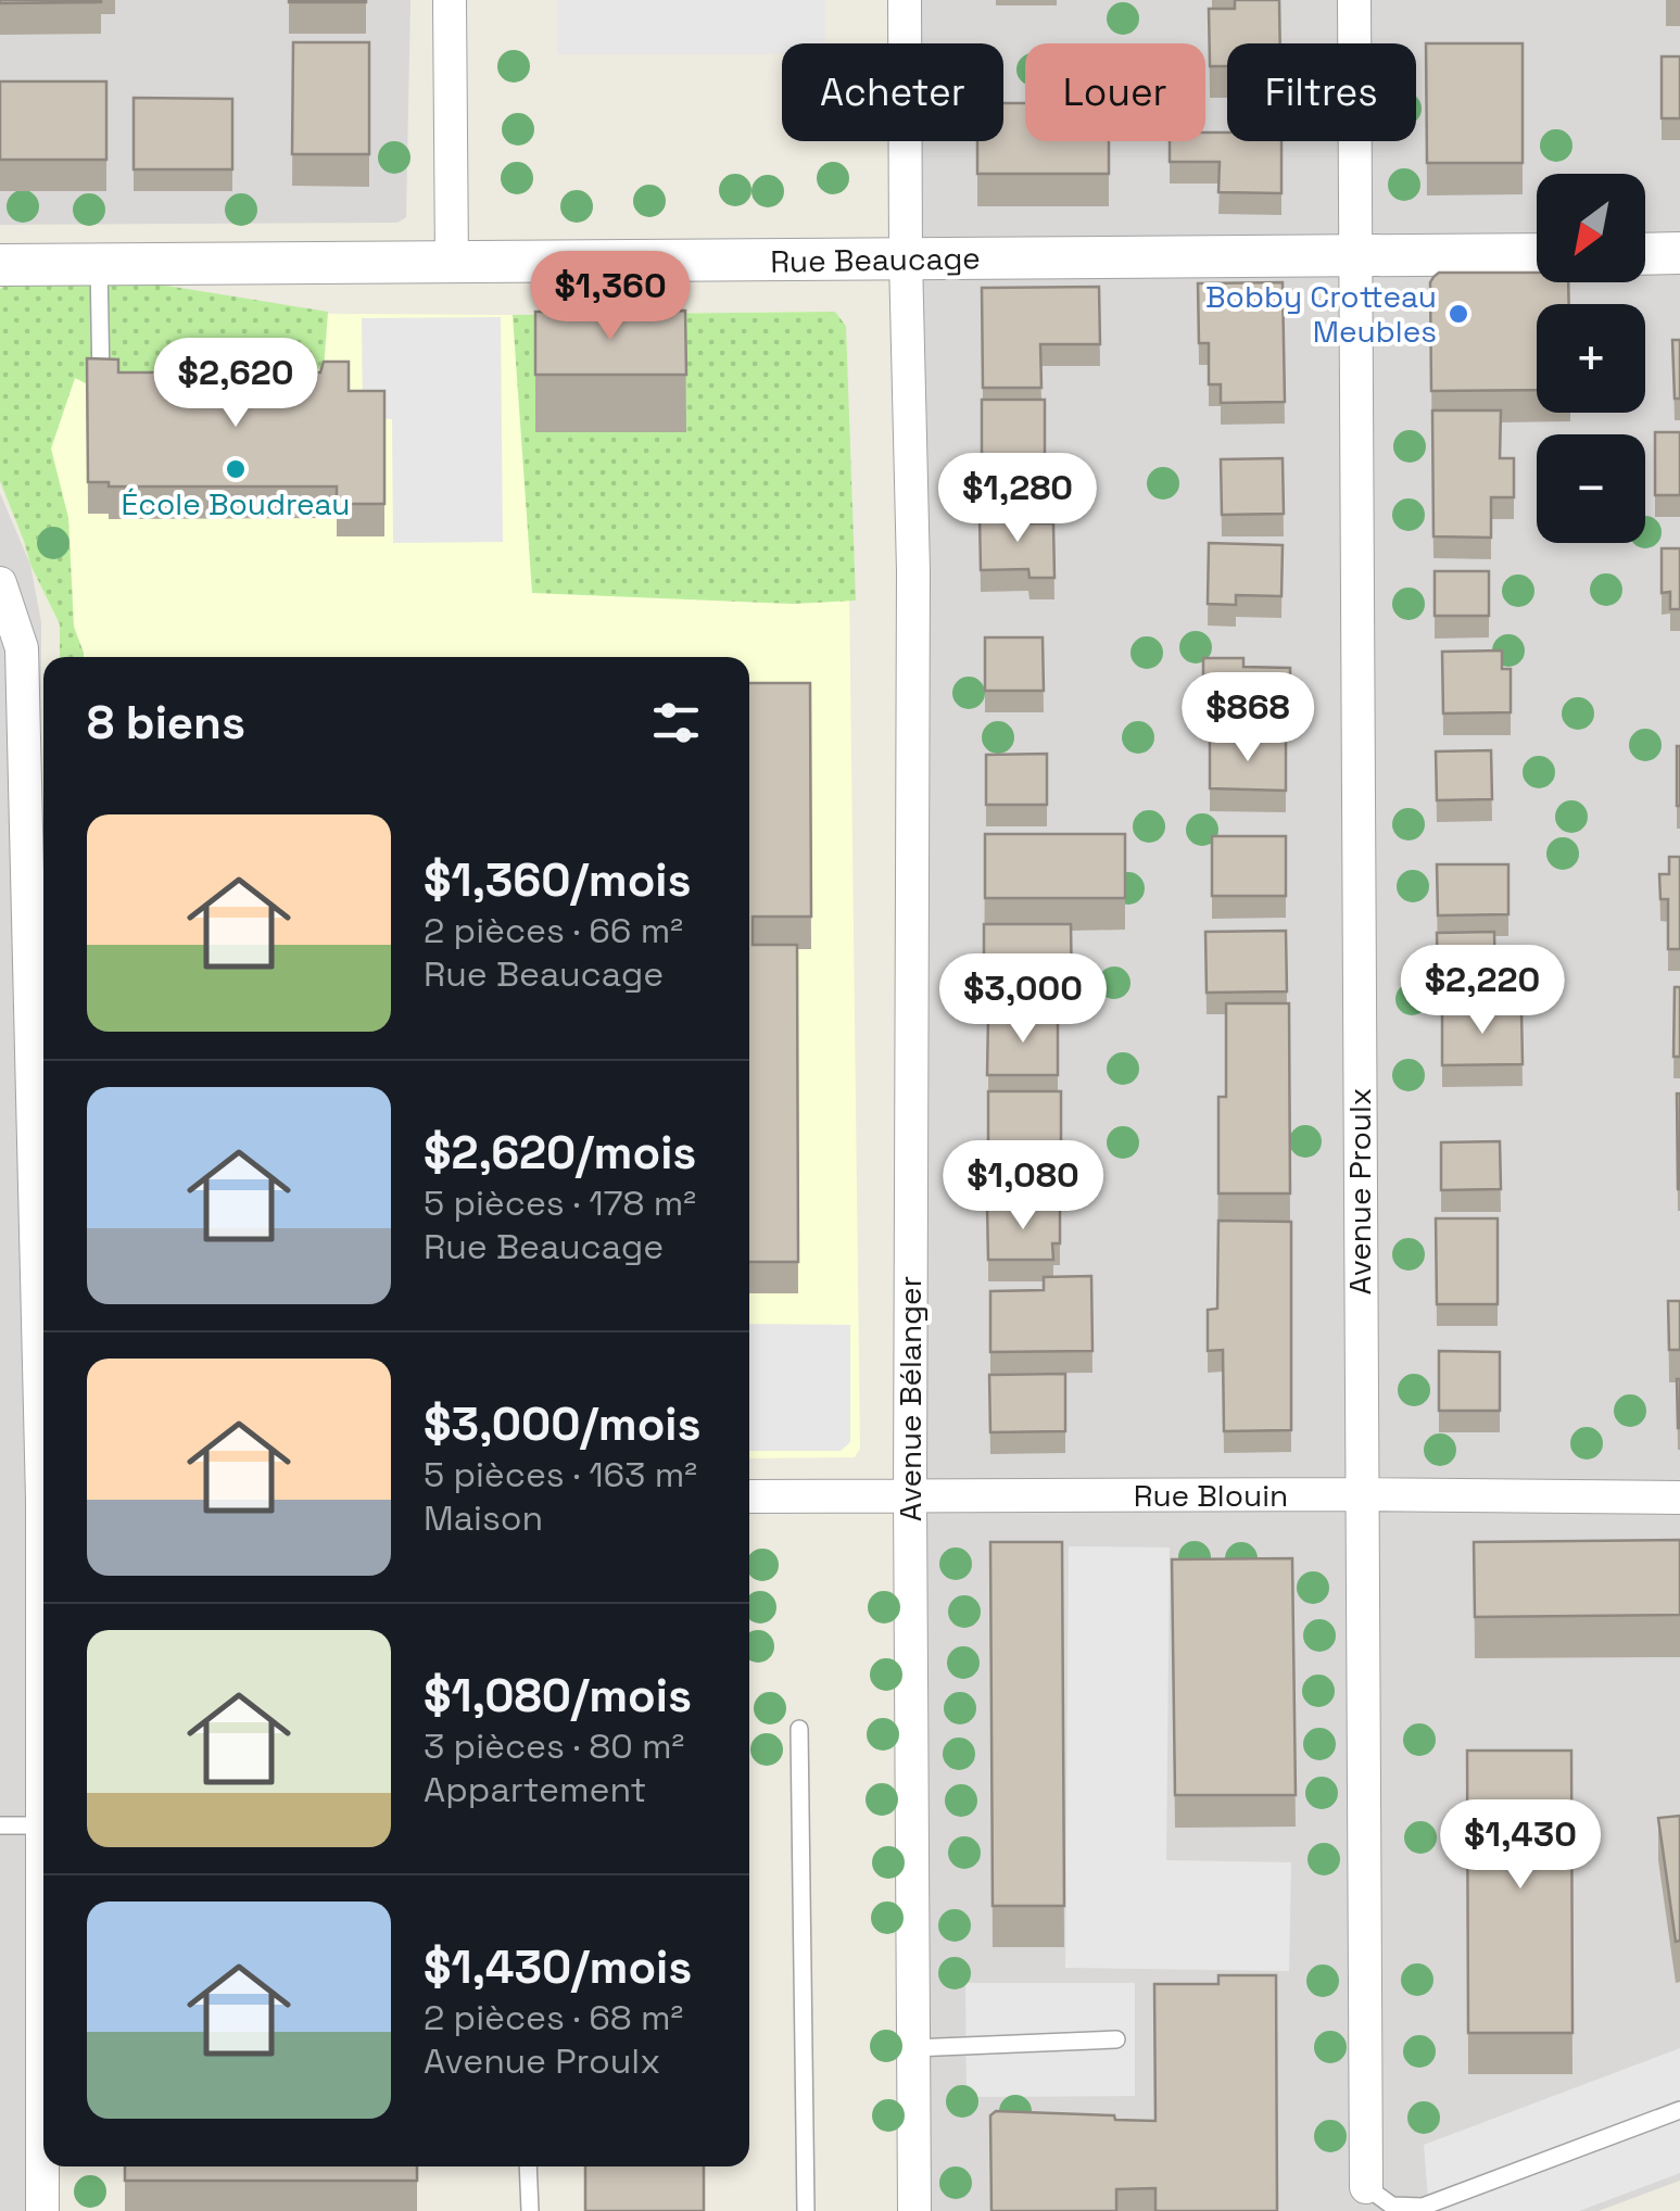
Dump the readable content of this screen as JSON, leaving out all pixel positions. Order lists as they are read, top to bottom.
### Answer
{
  "streets": {
    "street": [
      "Rue Beaucage",
      "Avenue Proulx",
      "Avenue Bélanger",
      "Rue Blouin"
    ]
  },
  "crossings": [
    ["Rue Beaucage", "Avenue Proulx"],
    ["Rue Beaucage", "Avenue Bélanger"],
    ["Avenue Proulx", "Rue Blouin"],
    ["Avenue Bélanger", "Rue Blouin"]
  ],
  "places": ["Bobby Crotteau Meubles", "École Boudreau"],
  "north": "bottom left",
  "page": {
    "chip": ["Acheter", "Louer", "Filtres"],
    "map_buttons": ["+", "−"],
    "price": [
      "$1,360",
      "$2,620",
      "$1,280",
      "$868",
      "$2,220",
      "$3,000",
      "$1,080",
      "$1,430"
    ],
    "heading": "8 biens",
    "list": [
      {
        "name": "$1,360/mois",
        "note": "2 pièces · 66 m² · Rue Beaucage"
      },
      {
        "name": "$2,620/mois",
        "note": "5 pièces · 178 m² · Rue Beaucage"
      },
      {
        "name": "$3,000/mois",
        "note": "5 pièces · 163 m² · Maison"
      },
      {
        "name": "$1,080/mois",
        "note": "3 pièces · 80 m² · Appartement"
      },
      {
        "name": "$1,430/mois",
        "note": "2 pièces · 68 m² · Avenue Proulx"
      }
    ]
  }
}
